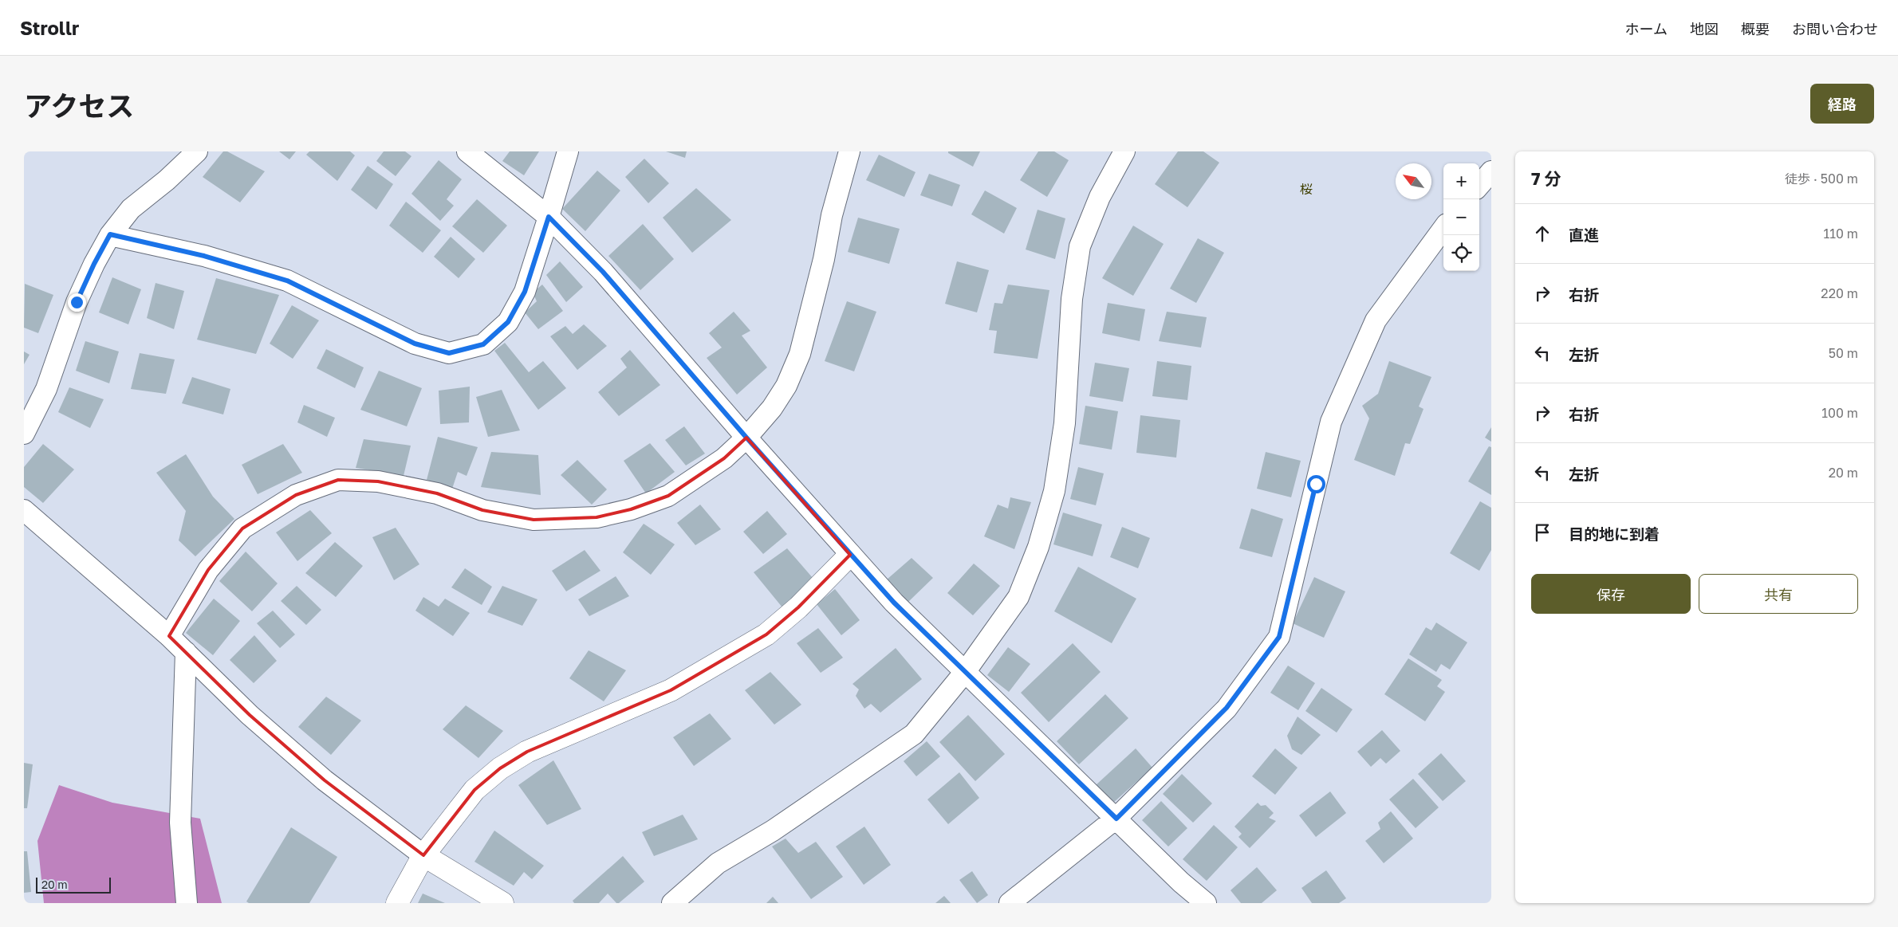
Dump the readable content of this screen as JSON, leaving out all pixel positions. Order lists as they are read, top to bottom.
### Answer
{
  "districts": ["桜"],
  "scale_bar": "20 m",
  "north": "top left",
  "page": {
    "header": "Strollr",
    "nav": [
      "ホーム",
      "地図",
      "概要",
      "お問い合わせ"
    ],
    "title": "アクセス",
    "buttons": [
      "経路",
      ["保存", "共有"]
    ],
    "heading": ["7 分", "徒歩 · 500 m"],
    "map_buttons": ["+", "−"],
    "list": [
      ["直進", "110 m"],
      ["右折", "220 m"],
      ["左折", "50 m"],
      ["右折", "100 m"],
      ["左折", "20 m"],
      "目的地に到着"
    ],
    "scale": "20 m"
  }
}
